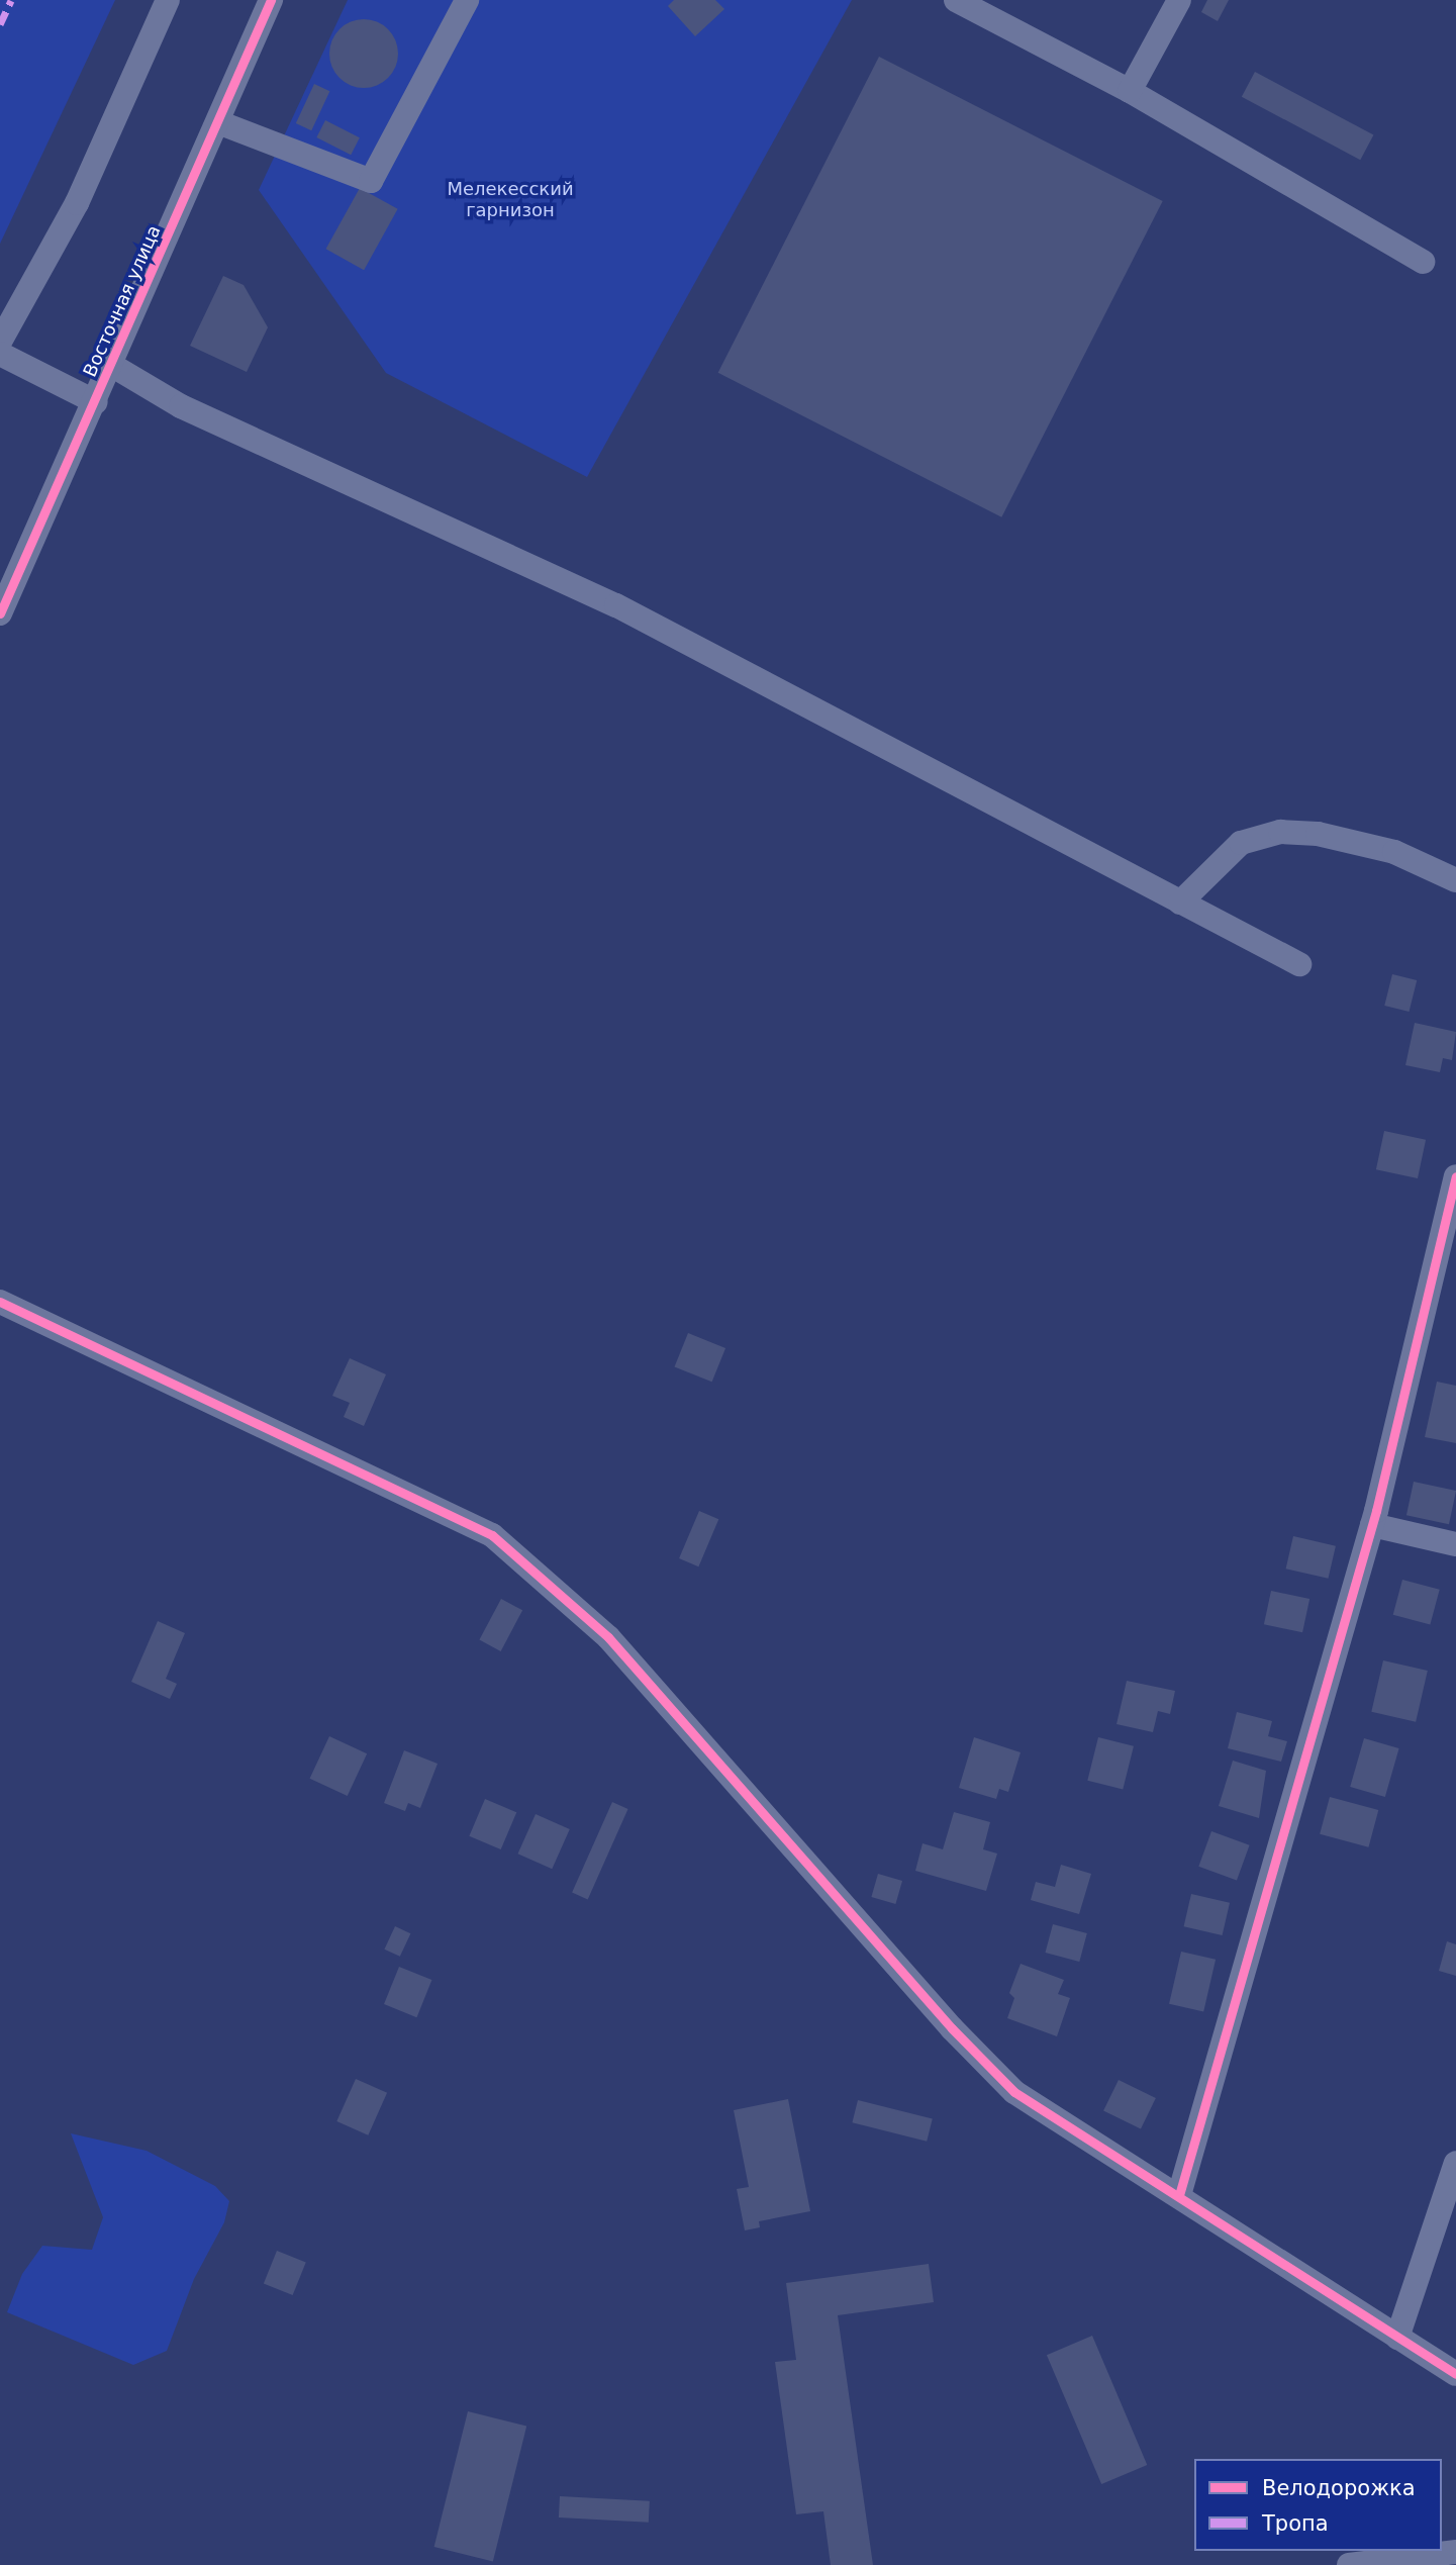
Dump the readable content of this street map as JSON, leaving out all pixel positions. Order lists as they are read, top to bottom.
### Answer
{
  "streets": {
    "street": ["Восточная улица"]
  },
  "parks": ["Мелекесский гарнизон"],
  "legend": ["Велодорожка", "Тропа"]
}
